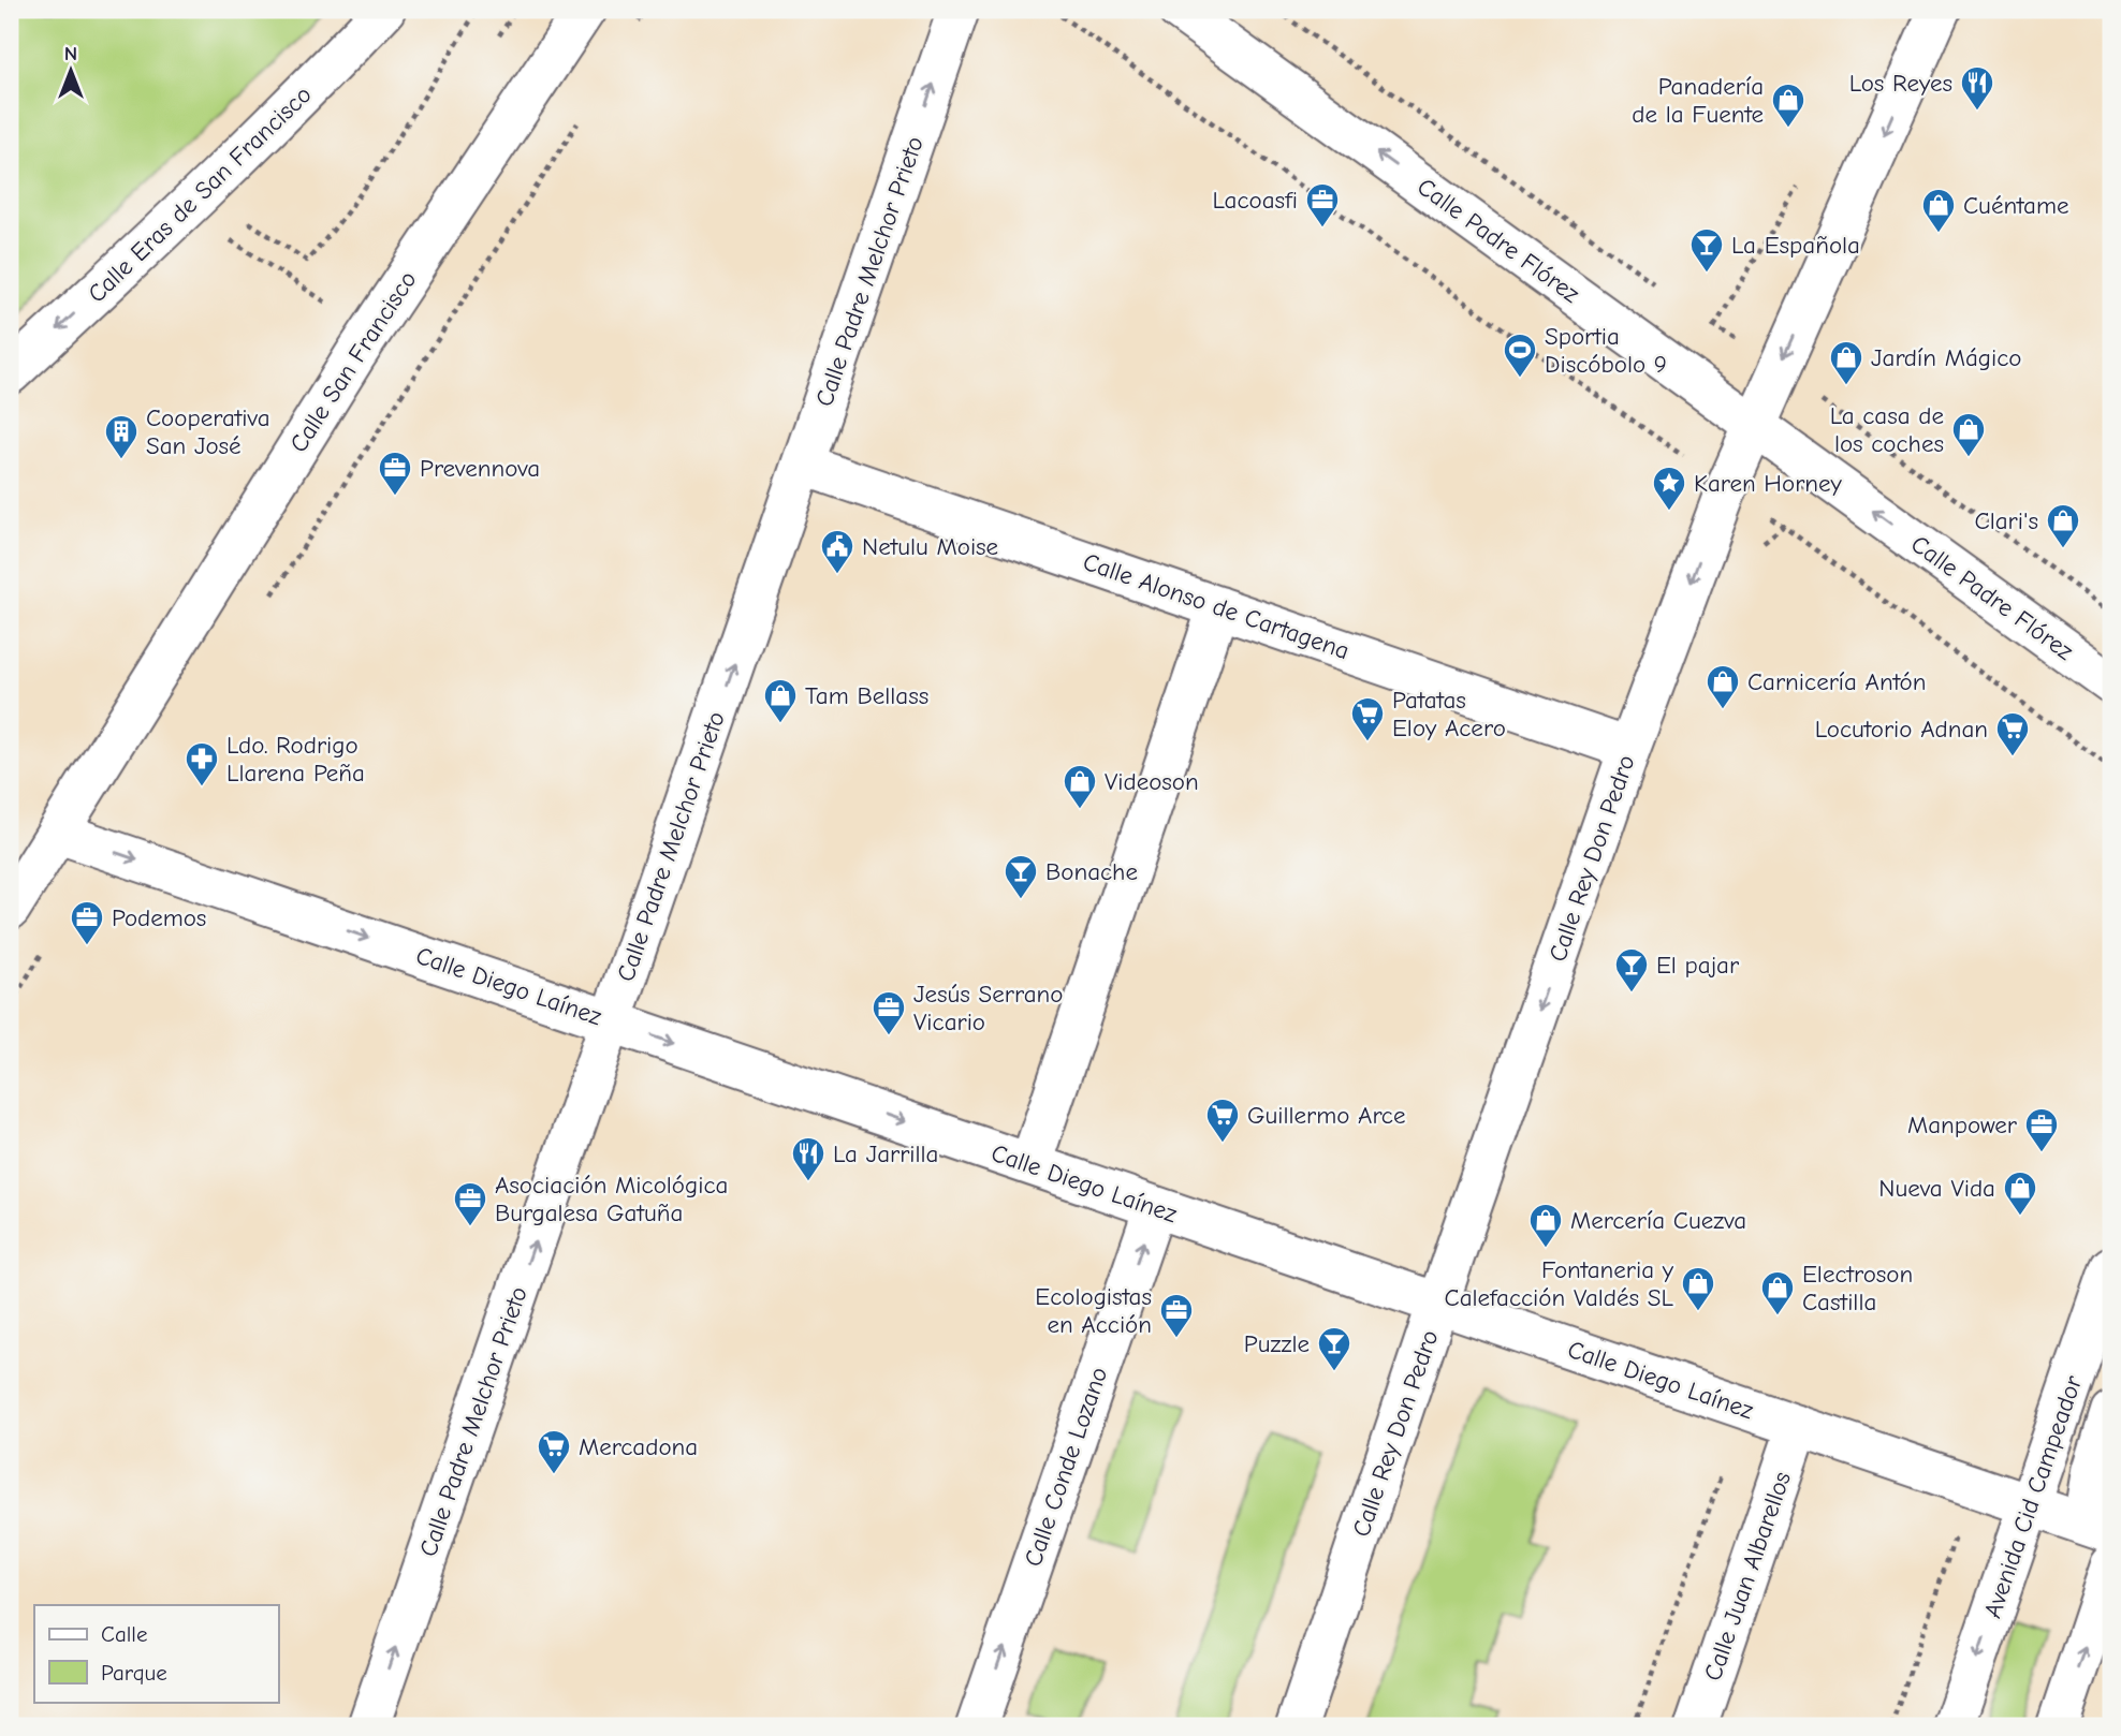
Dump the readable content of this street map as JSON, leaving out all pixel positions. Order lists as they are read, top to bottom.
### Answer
{
  "streets": {
    "street": [
      "Calle Eras de San Francisco",
      "Calle Padre Flórez",
      "Calle Padre Melchor Prieto",
      "Calle San Francisco",
      "Calle Alonso de Cartagena",
      "Calle Rey Don Pedro",
      "Calle Diego Laínez",
      "Calle Conde Lozano",
      "Avenida Cid Campeador",
      "Calle Juan Albarellos"
    ]
  },
  "crossings": [
    ["Calle Padre Flórez", "Calle Rey Don Pedro"],
    ["Calle Padre Melchor Prieto", "Calle Alonso de Cartagena"],
    ["Calle Padre Melchor Prieto", "Calle Diego Laínez"],
    ["Calle San Francisco", "Calle Diego Laínez"],
    ["Calle Alonso de Cartagena", "Calle Rey Don Pedro"],
    ["Calle Rey Don Pedro", "Calle Diego Laínez"],
    ["Calle Diego Laínez", "Calle Conde Lozano"],
    ["Calle Diego Laínez", "Avenida Cid Campeador"],
    ["Calle Diego Laínez", "Calle Juan Albarellos"]
  ],
  "one_way": [
    "Calle Eras de San Francisco",
    "Calle Padre Flórez",
    "Calle Padre Melchor Prieto",
    "Calle Rey Don Pedro",
    "Calle Diego Laínez",
    "Calle Conde Lozano"
  ],
  "places": {
    "restaurant": ["Los Reyes", "La Jarrilla"],
    "shop": [
      "Panadería de la Fuente",
      "Cuéntame",
      "Jardín Mágico",
      "La casa de los coches",
      "Clari's",
      "Carnicería Antón",
      "Tam Bellass",
      "Videoson",
      "Nueva Vida",
      "Mercería Cuezva",
      "Fontaneria y Calefacción Valdés SL",
      "Electroson Castilla"
    ],
    "office": [
      "Lacoasfi",
      "Prevennova",
      "Podemos",
      "Jesús Serrano Vicario",
      "Manpower",
      "Asociación Micológica Burgalesa Gatuña",
      "Ecologistas en Acción"
    ],
    "bar": [
      "La Española",
      "Bonache",
      "El pajar",
      "Puzzle"
    ],
    "sports": ["Sportia Discóbolo 9"],
    "building": ["Cooperativa San José"],
    "place": ["Karen Horney"],
    "public building": ["Netulu Moise"],
    "supermarket": [
      "Patatas Eloy Acero",
      "Locutorio Adnan",
      "Guillermo Arce",
      "Mercadona"
    ],
    "pharmacy": ["Ldo. Rodrigo Llarena Peña"]
  },
  "legend": ["Calle", "Parque"],
  "north": "top"
}
